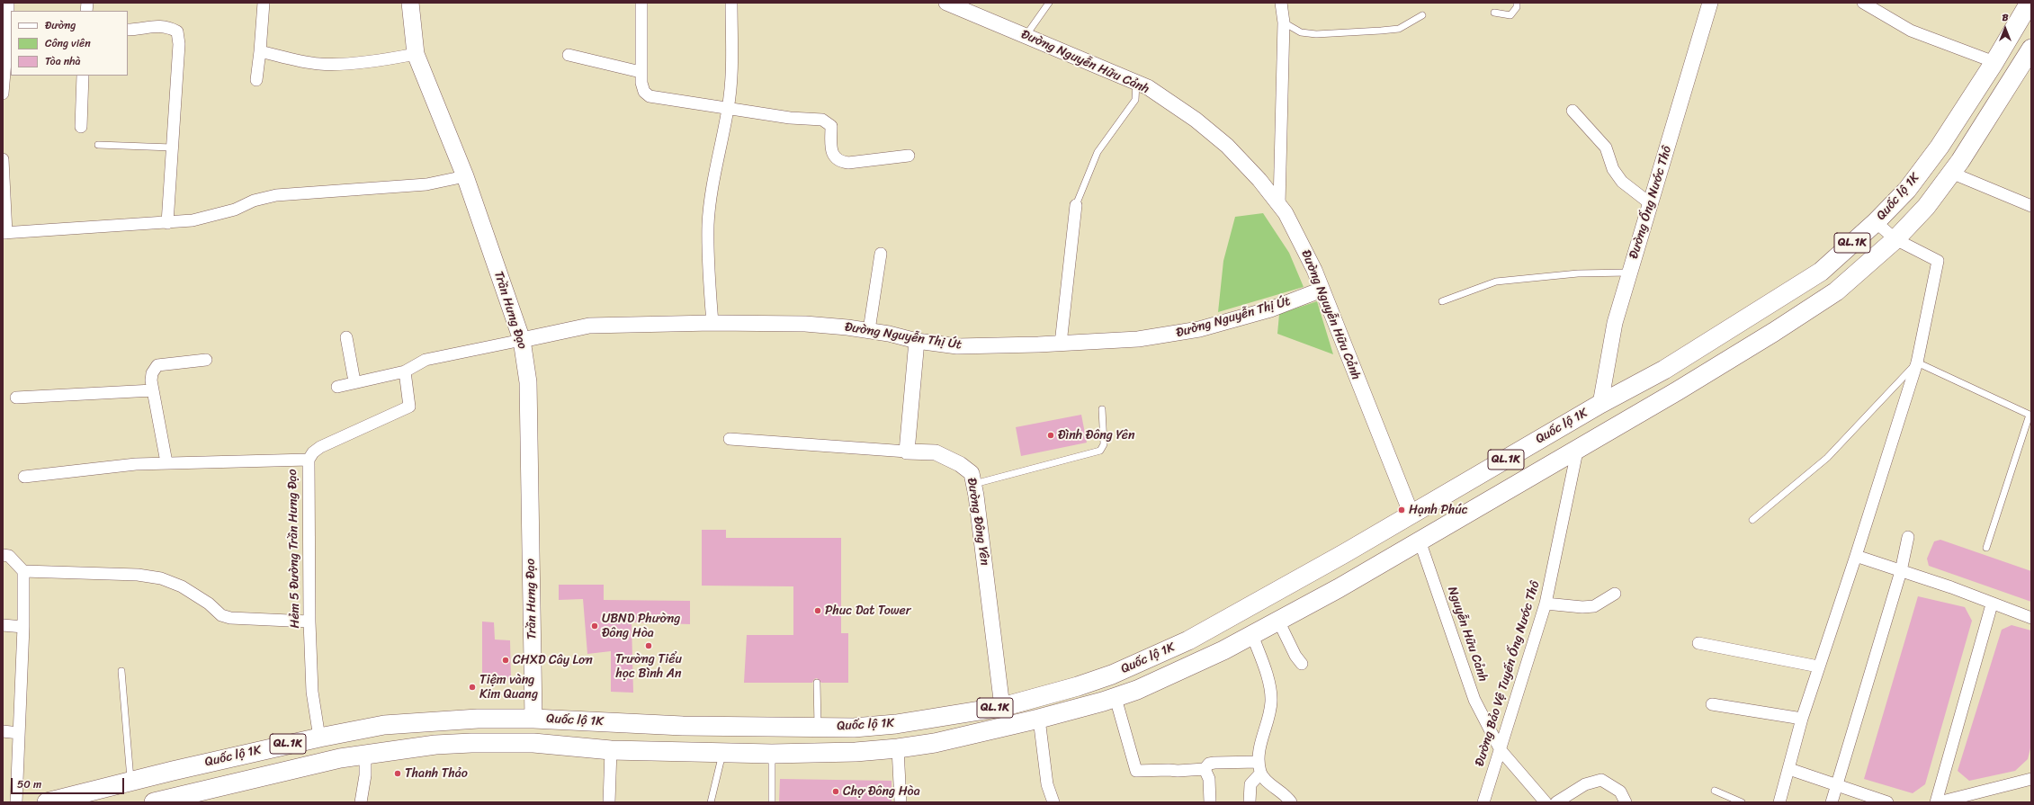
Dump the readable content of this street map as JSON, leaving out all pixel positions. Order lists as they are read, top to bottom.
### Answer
{
  "streets": {
    "main road": ["Quốc lộ 1K", "QL.1K", "Trần Hưng Đạo"],
    "street": [
      "Đường Nguyễn Hữu Cảnh",
      "Đường Ống Nước Thô",
      "Đường Nguyễn Thị Út",
      "Đường Đông Yên",
      "Hẻm 5 Đường Trần Hưng Đạo",
      "Nguyễn Hữu Cảnh",
      "Đường Bảo Vệ Tuyến Ống Nước Thô"
    ]
  },
  "crossings": [
    ["Đường Nguyễn Hữu Cảnh", "Quốc lộ 1K"],
    ["Đường Nguyễn Hữu Cảnh", "Đường Nguyễn Thị Út"],
    ["Quốc lộ 1K", "Đường Ống Nước Thô"],
    ["Quốc lộ 1K", "Trần Hưng Đạo"],
    ["Quốc lộ 1K", "Đường Đông Yên"],
    ["Quốc lộ 1K", "Hẻm 5 Đường Trần Hưng Đạo"],
    ["Quốc lộ 1K", "Nguyễn Hữu Cảnh"],
    ["Quốc lộ 1K", "Đường Bảo Vệ Tuyến Ống Nước Thô"],
    ["Trần Hưng Đạo", "Đường Nguyễn Thị Út"],
    ["Nguyễn Hữu Cảnh", "Đường Bảo Vệ Tuyến Ống Nước Thô"]
  ],
  "places": [
    "Đình Đông Yên",
    "Hạnh Phúc",
    "Phuc Dat Tower",
    "UBND Phường Đông Hòa",
    "Trường Tiểu học Bình An",
    "CHXD Cây Lơn",
    "Tiệm vàng Kim Quang",
    "Thanh Thảo",
    "Chợ Đông Hòa"
  ],
  "legend": ["Đường", "Công viên", "Tòa nhà"],
  "scale_bar": "50 m",
  "north": "top"
}
